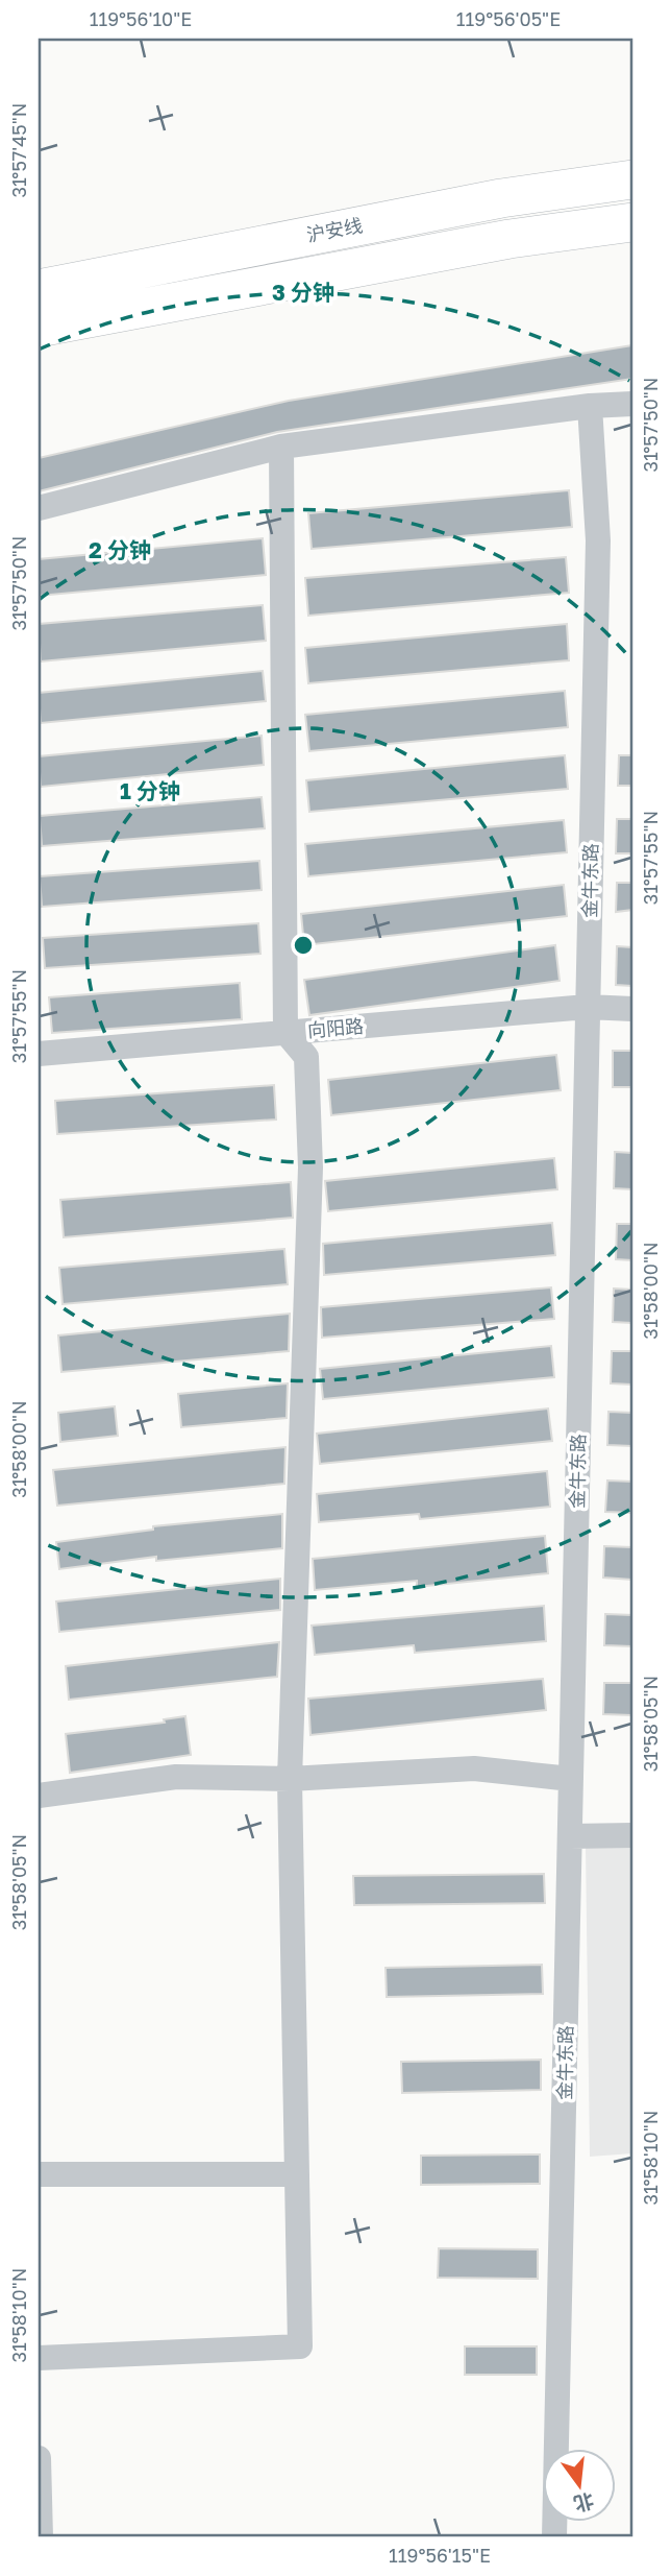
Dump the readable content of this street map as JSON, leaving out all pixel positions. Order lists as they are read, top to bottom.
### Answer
{
  "streets": {
    "highway": ["沪安线"],
    "street": ["金牛东路", "向阳路"]
  },
  "crossings": [
    ["金牛东路", "向阳路"]
  ],
  "north": "bottom",
  "coordinates": [
    "119°56'10\"E",
    "119°56'05\"E",
    "31°57'45\"N",
    "31°57'50\"N",
    "31°57'55\"N",
    "31°58'00\"N",
    "31°58'05\"N",
    "31°58'10\"N",
    "119°56'15\"E"
  ],
  "rings": ["3 分钟", "2 分钟", "1 分钟"]
}
